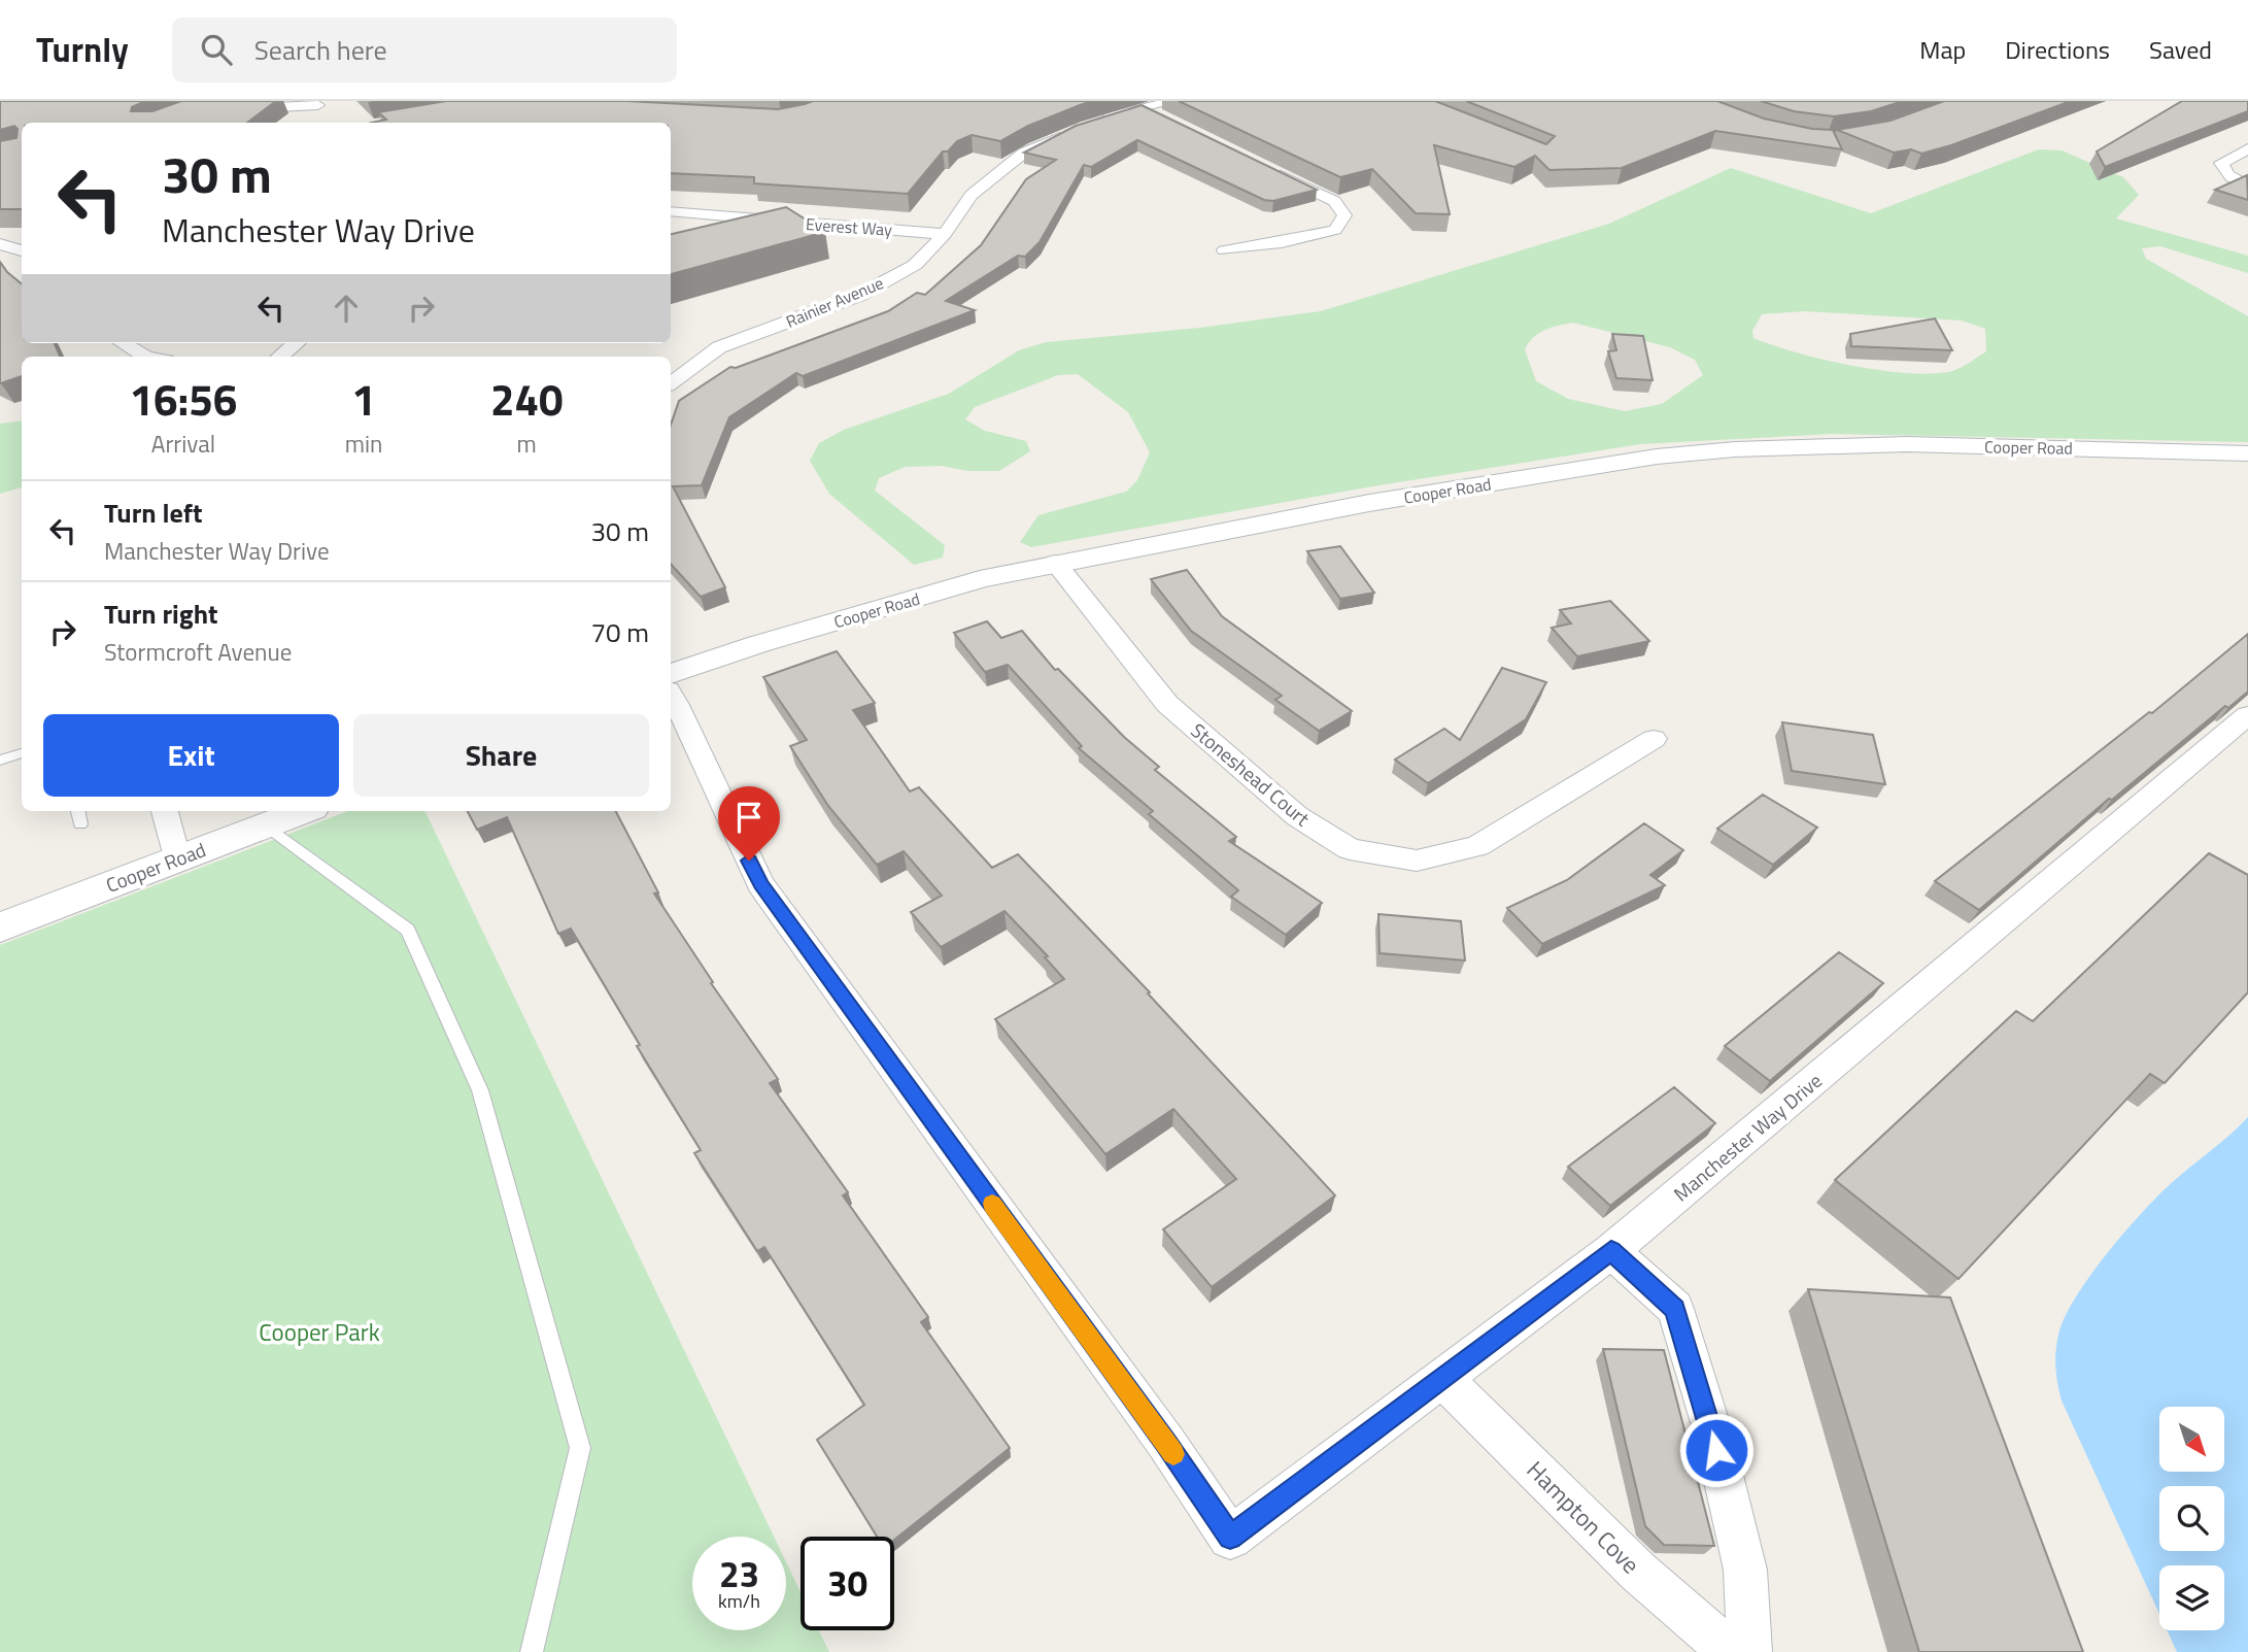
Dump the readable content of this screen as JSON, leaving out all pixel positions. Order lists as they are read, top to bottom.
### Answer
{
  "streets": {
    "street": [
      "Everest Way",
      "Rainier Avenue",
      "Cooper Road",
      "Stoneshead Court",
      "Manchester Way Drive",
      "Hampton Cove"
    ]
  },
  "crossings": [
    ["Everest Way", "Rainier Avenue"],
    ["Cooper Road", "Stoneshead Court"],
    ["Manchester Way Drive", "Hampton Cove"]
  ],
  "parks": ["Cooper Park"],
  "north": "bottom right",
  "page": {
    "header": "Turnly",
    "search": "Search here",
    "nav": ["Map", "Directions", "Saved"],
    "turn": ["30 m", "Manchester Way Drive"],
    "eta": [
      "16:56",
      "Arrival",
      "1",
      "min",
      "240",
      "m"
    ],
    "list": [
      {
        "name": "Turn left",
        "note": "Manchester Way Drive",
        "value": "30 m"
      },
      {
        "name": "Turn right",
        "note": "Stormcroft Avenue",
        "value": "70 m"
      }
    ],
    "buttons": ["Exit", "Share"],
    "speed": "23 km/h",
    "limit": "30"
  }
}
